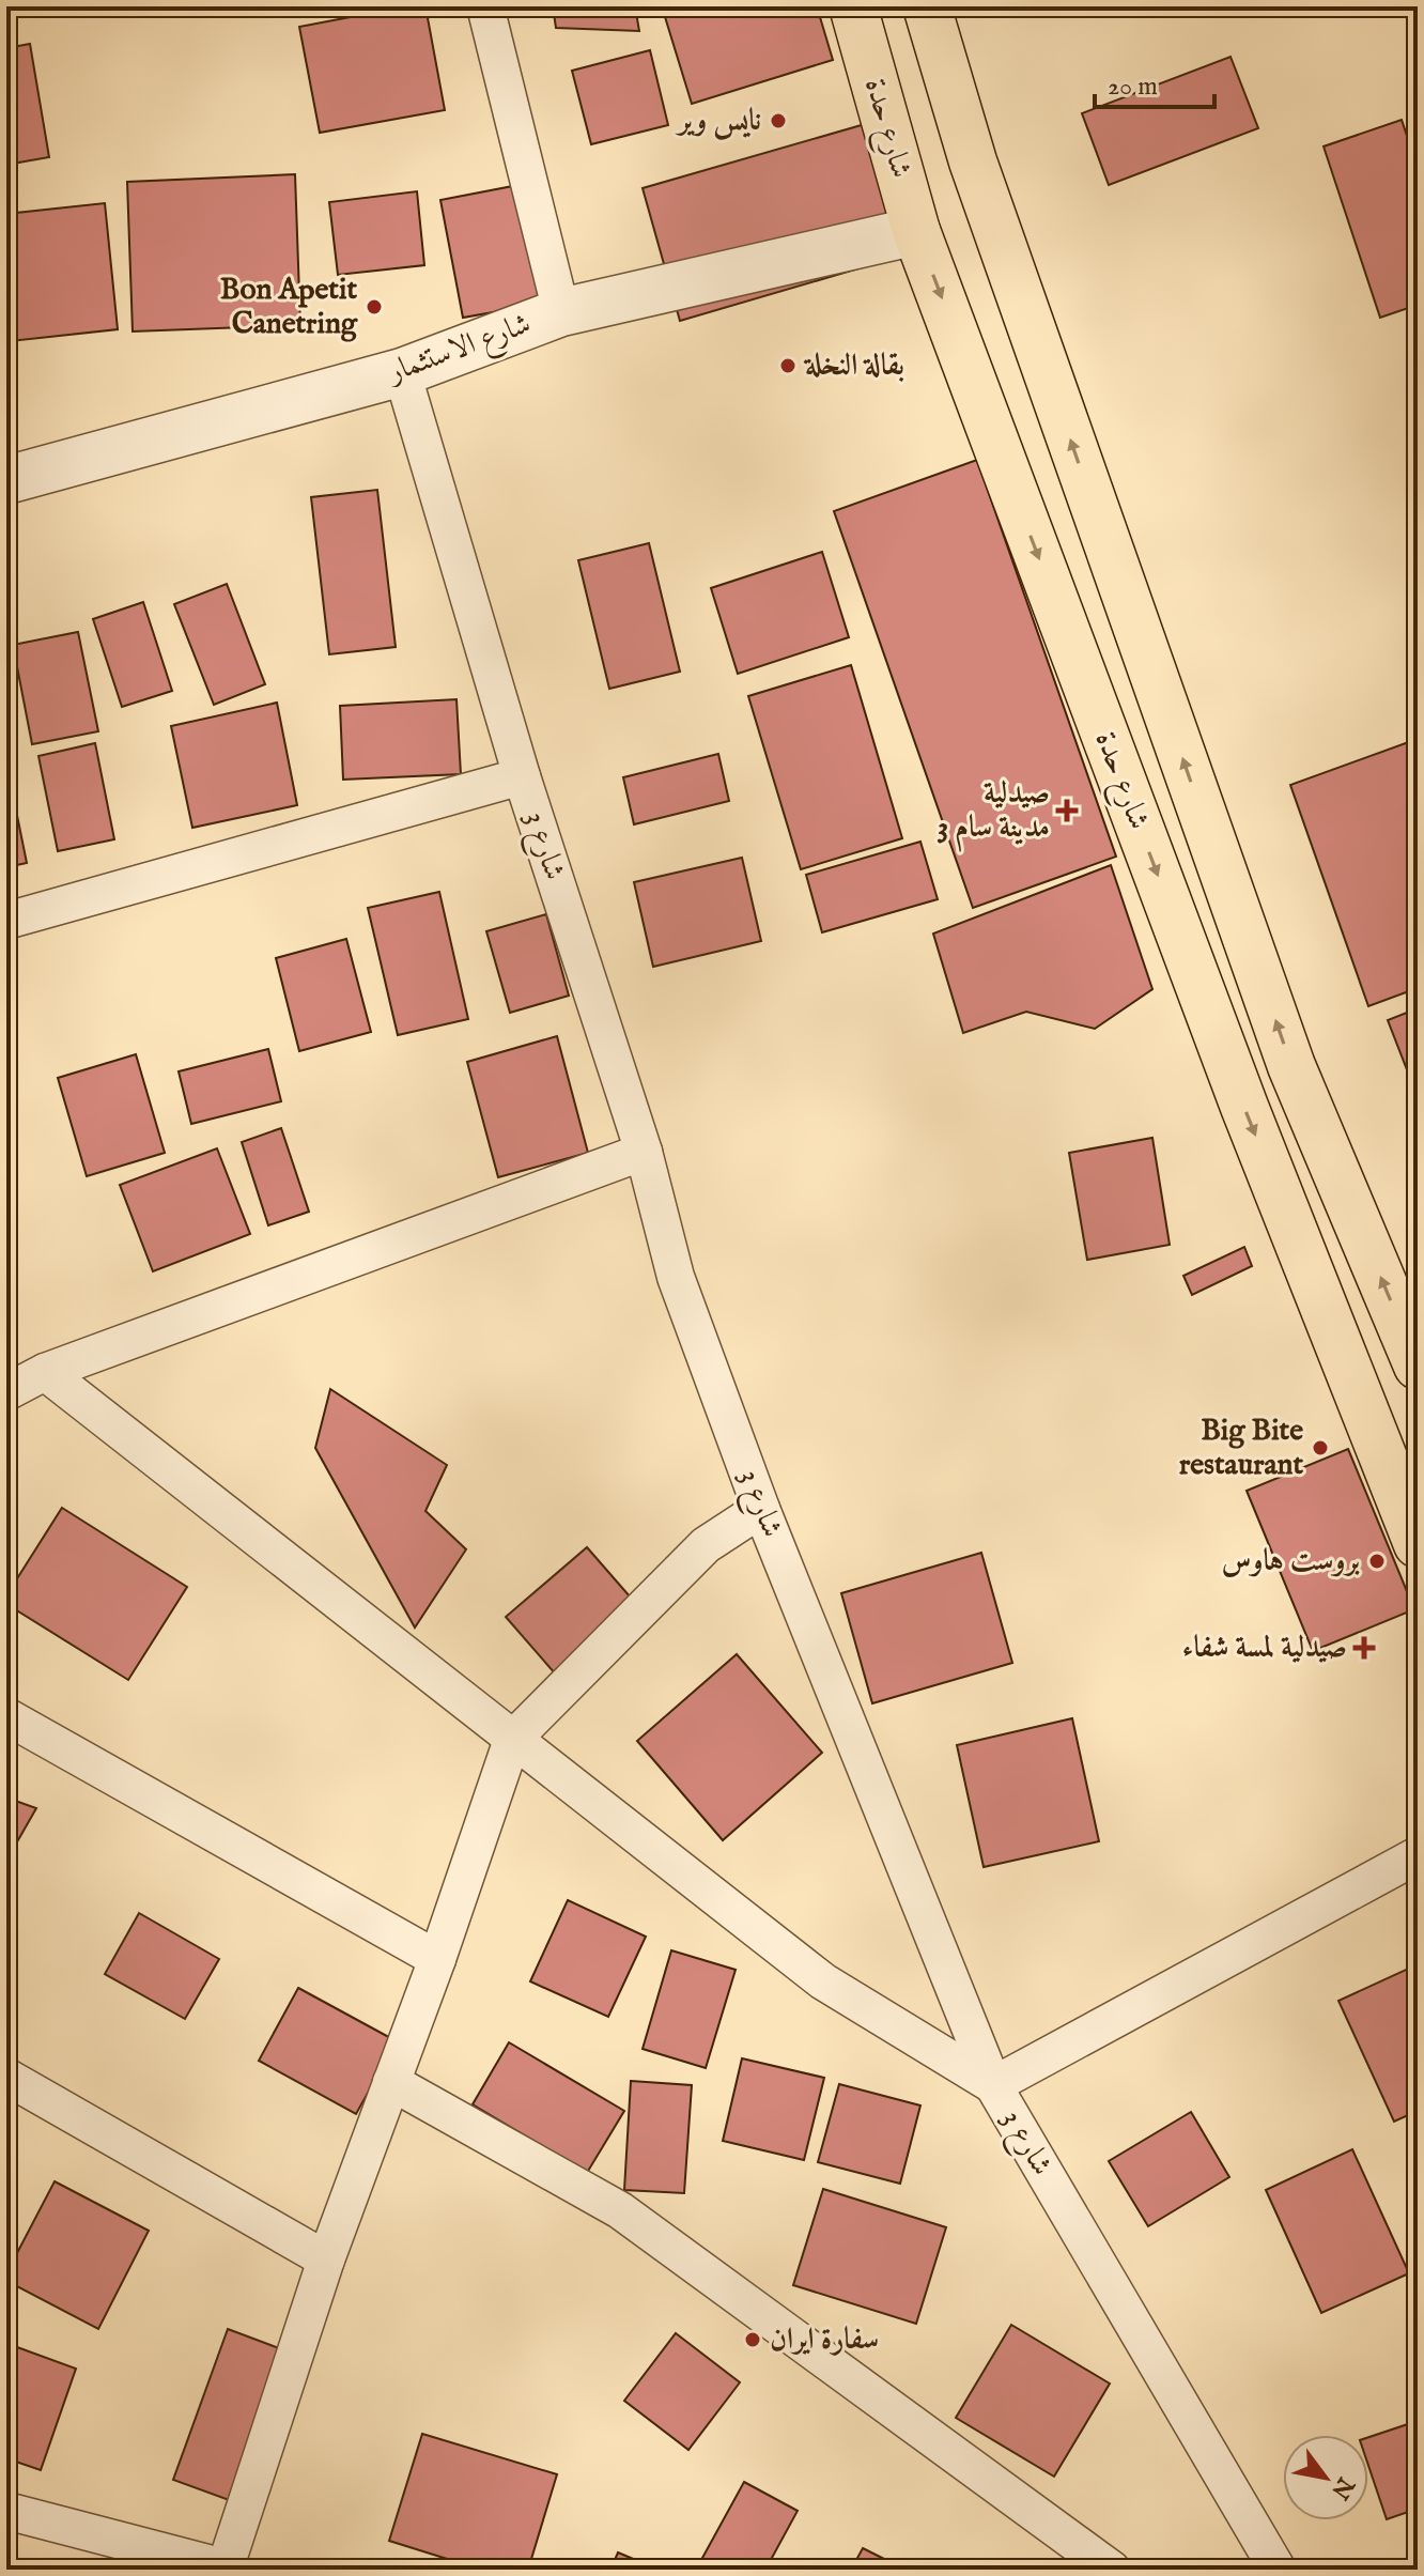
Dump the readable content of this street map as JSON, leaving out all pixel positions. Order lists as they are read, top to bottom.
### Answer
{
  "streets": {
    "main road": ["شارع حدة"],
    "street": ["شارع الاستثمار", "شارع 3"]
  },
  "crossings": [
    ["شارع حدة", "شارع الاستثمار"],
    ["شارع الاستثمار", "شارع 3"]
  ],
  "places": {
    "other": [
      "نايس وير",
      "Bon Apetit Canetring",
      "بقالة النخلة",
      "Big Bite restaurant",
      "بروست هاوس",
      "سفارة ايران"
    ],
    "health": ["صيدلية مدينة سام 3", "صيدلية لمسة شفاء"]
  },
  "scale_bar": "20 m",
  "north": "bottom right"
}
